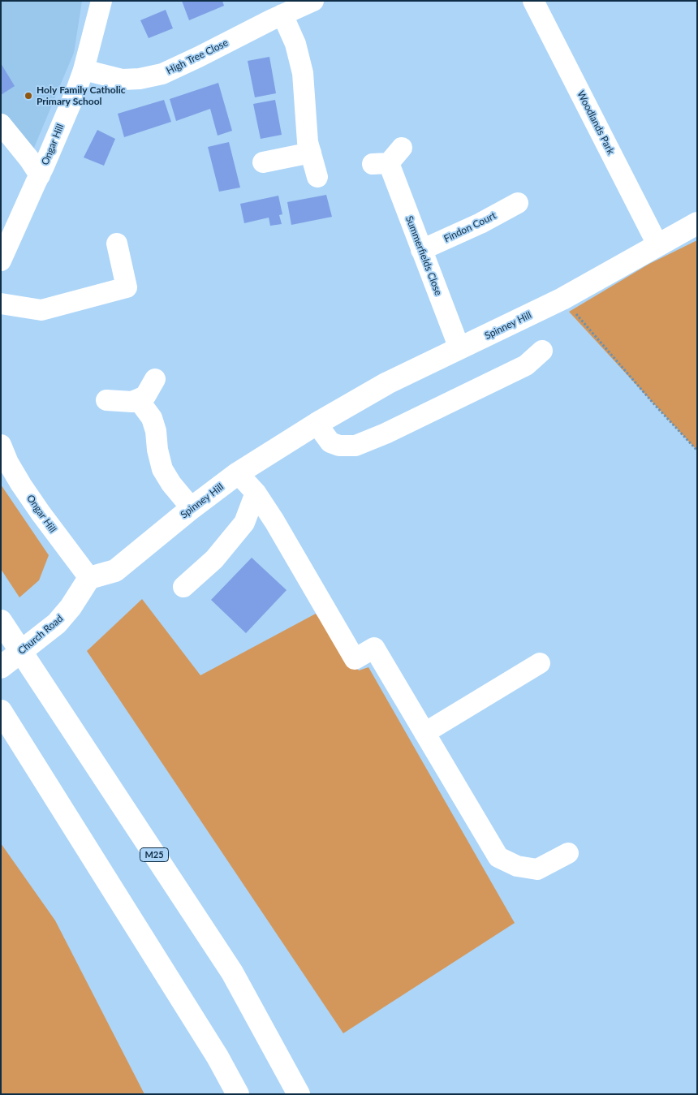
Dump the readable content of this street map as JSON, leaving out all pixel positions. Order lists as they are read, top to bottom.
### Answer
{
  "streets": {
    "main road": ["Spinney Hill", "Church Road", "M25"],
    "street": [
      "High Tree Close",
      "Woodlands Park",
      "Ongar Hill",
      "Findon Court",
      "Summerfields Close"
    ]
  },
  "crossings": [
    ["High Tree Close", "Ongar Hill"],
    ["Woodlands Park", "Spinney Hill"],
    ["Ongar Hill", "Spinney Hill"],
    ["Ongar Hill", "Church Road"],
    ["Findon Court", "Summerfields Close"],
    ["Summerfields Close", "Spinney Hill"],
    ["Spinney Hill", "Church Road"]
  ],
  "places": ["Holy Family Catholic Primary School"]
}
